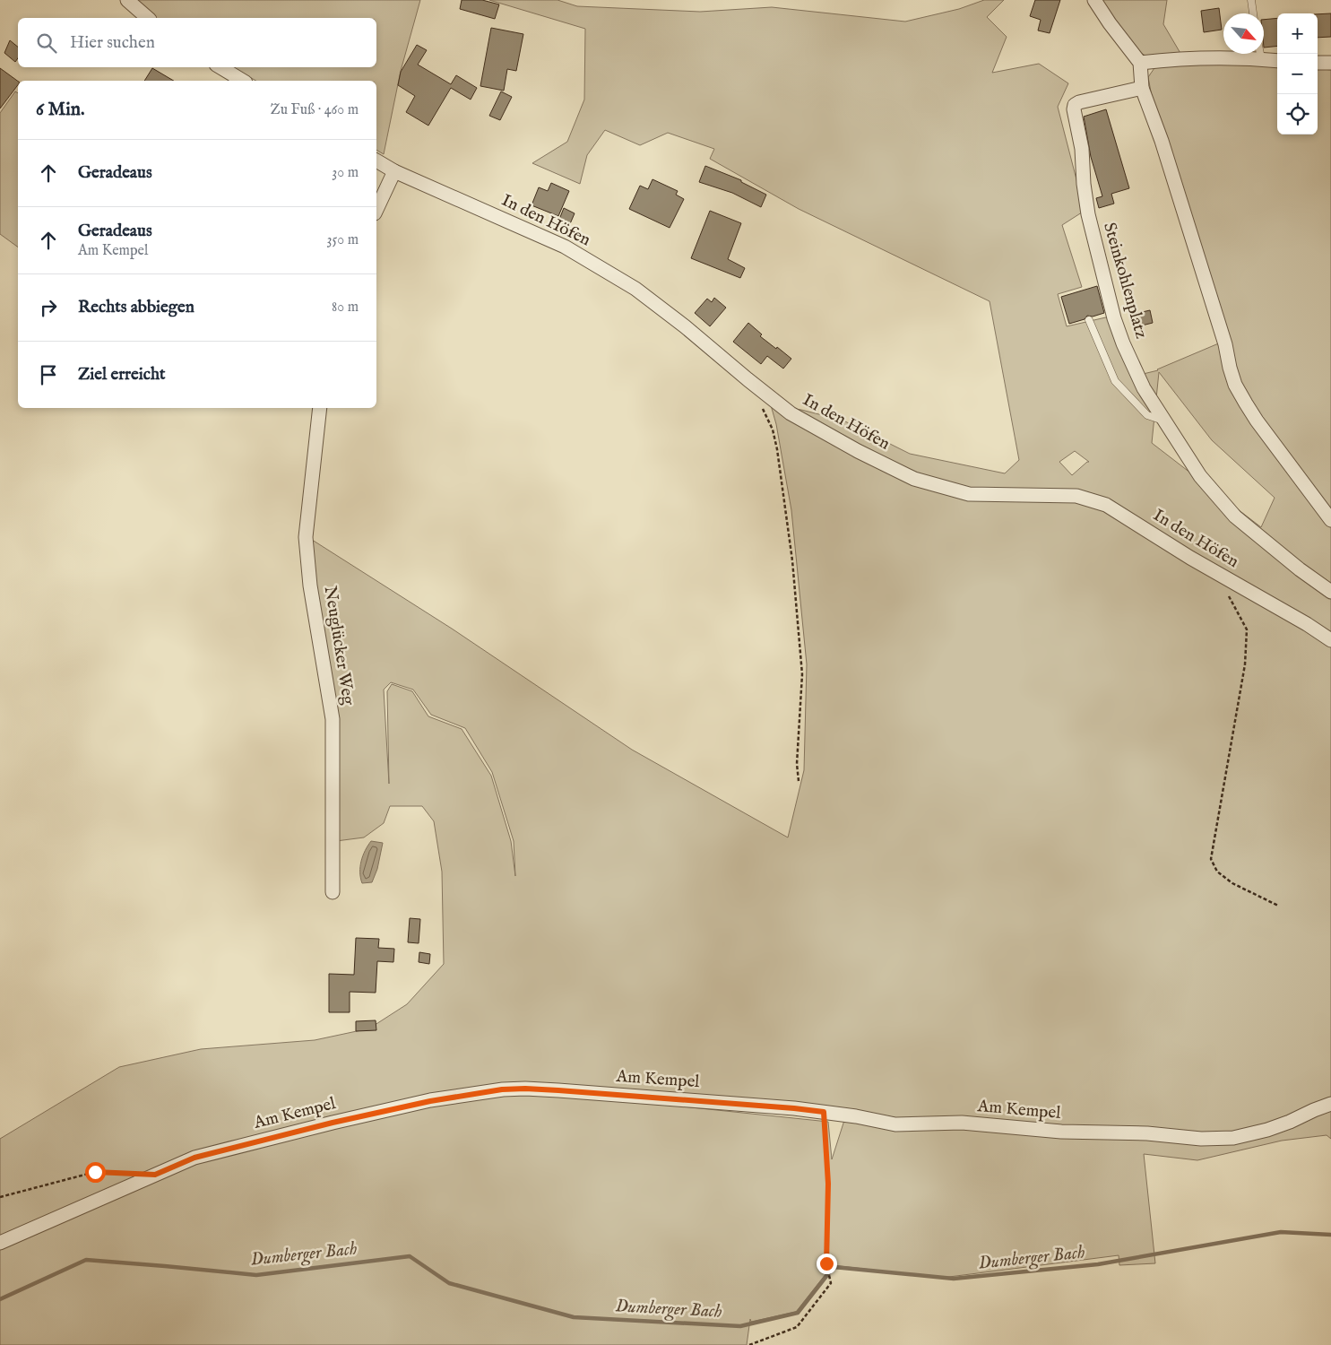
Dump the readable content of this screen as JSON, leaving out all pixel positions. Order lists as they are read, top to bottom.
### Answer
{
  "streets": {
    "street": [
      "In den Höfen",
      "Steinkohlenplatz",
      "Neuglücker Weg",
      "Am Kempel"
    ]
  },
  "water": ["Dumberger Bach"],
  "north": "bottom right",
  "page": {
    "map_buttons": ["+", "−"],
    "search": "Hier suchen",
    "heading": ["6 Min.", "Zu Fuß · 460 m"],
    "list": [
      ["Geradeaus", "30 m"],
      ["Geradeaus", "Am Kempel", "350 m"],
      ["Rechts abbiegen", "80 m"],
      "Ziel erreicht"
    ]
  }
}
